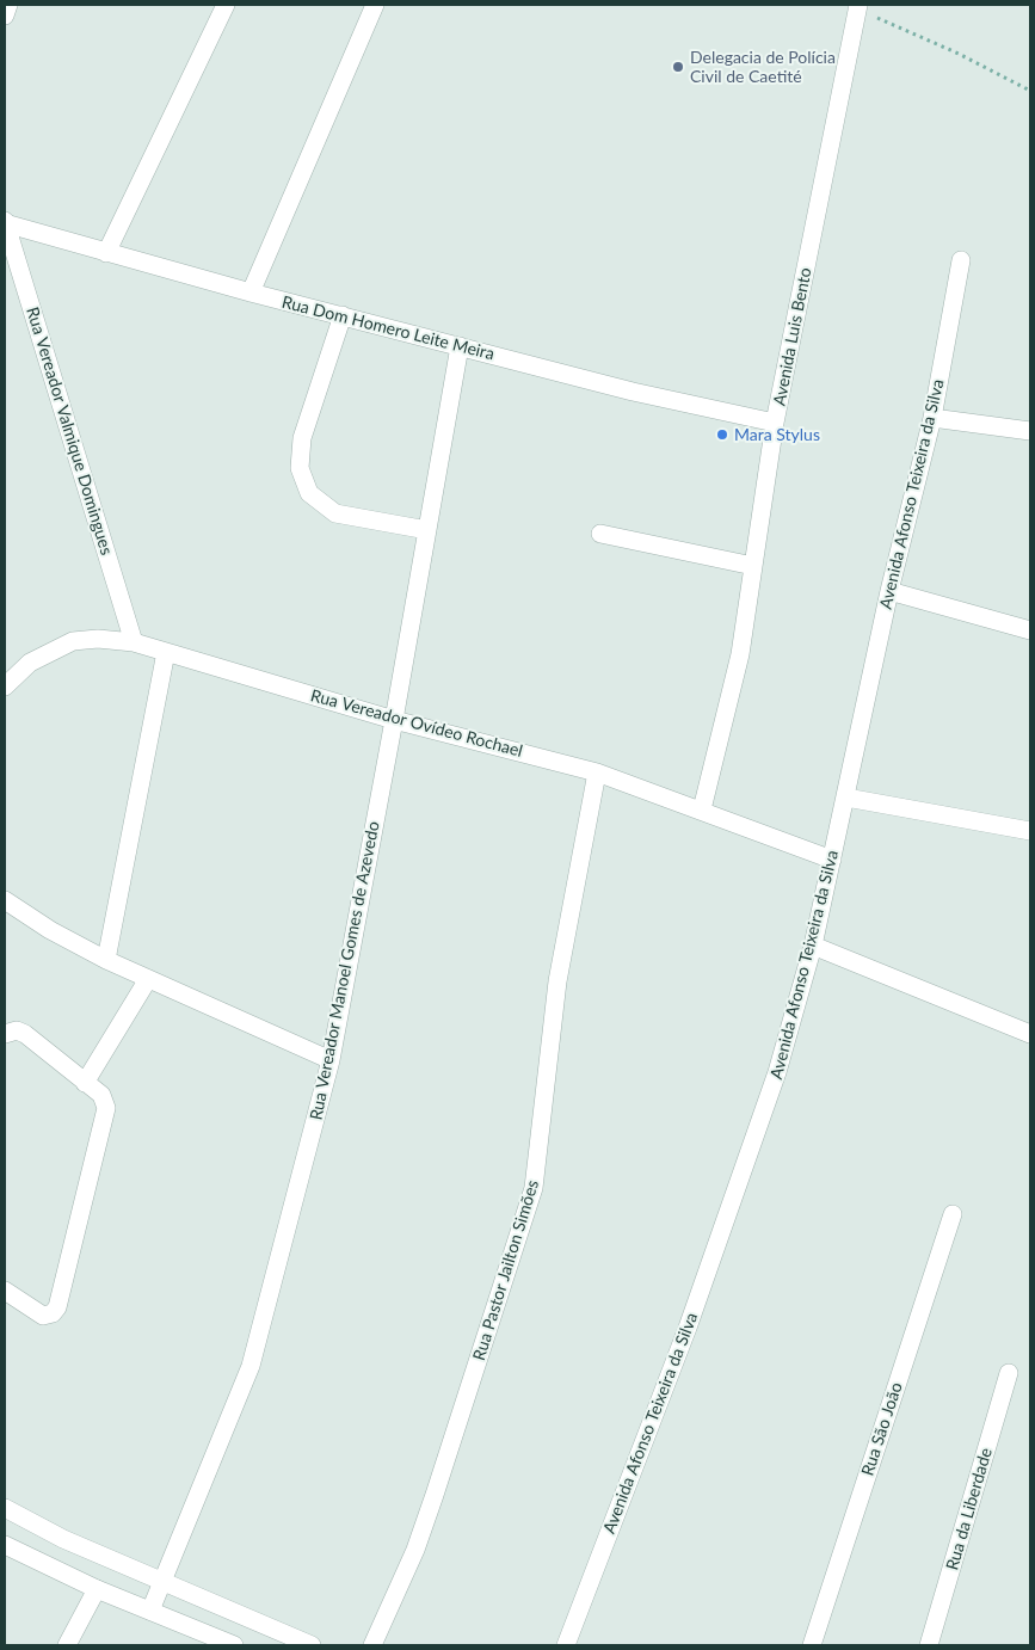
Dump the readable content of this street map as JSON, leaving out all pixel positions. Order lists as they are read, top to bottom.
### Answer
{
  "streets": {
    "street": [
      "Rua Dom Homero Leite Meira",
      "Avenida Luis Bento",
      "Rua Vereador Valmique Domingues",
      "Avenida Afonso Teixeira da Silva",
      "Rua Vereador Ovídeo Rochael",
      "Rua Vereador Manoel Gomes de Azevedo",
      "Rua Pastor Jailton Simões",
      "Rua São João",
      "Rua da Liberdade"
    ]
  },
  "crossings": [
    ["Rua Dom Homero Leite Meira", "Avenida Luis Bento"],
    ["Rua Dom Homero Leite Meira", "Rua Vereador Valmique Domingues"],
    ["Rua Dom Homero Leite Meira", "Rua Vereador Manoel Gomes de Azevedo"],
    ["Avenida Luis Bento", "Rua Vereador Ovídeo Rochael"],
    ["Rua Vereador Valmique Domingues", "Rua Vereador Ovídeo Rochael"],
    ["Avenida Afonso Teixeira da Silva", "Rua Vereador Ovídeo Rochael"],
    ["Rua Vereador Ovídeo Rochael", "Rua Vereador Manoel Gomes de Azevedo"],
    ["Rua Vereador Ovídeo Rochael", "Rua Pastor Jailton Simões"]
  ],
  "places": ["Delegacia de Polícia Civil de Caetité", "Mara Stylus"]
}
